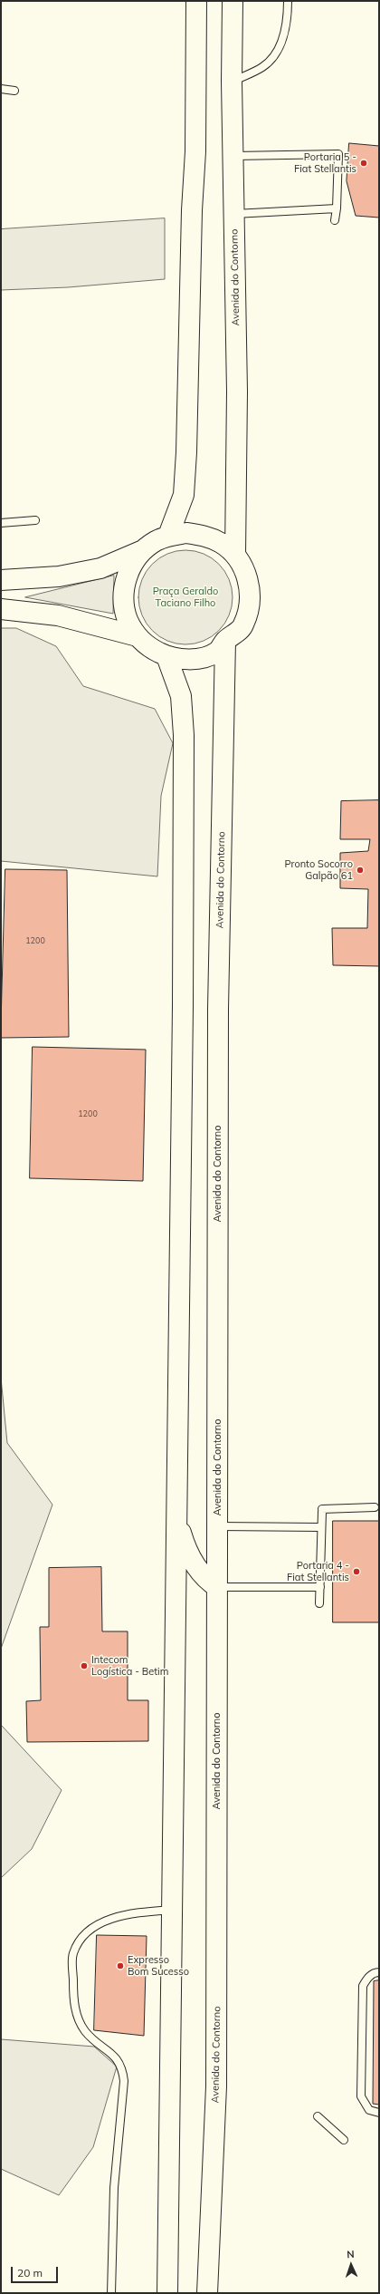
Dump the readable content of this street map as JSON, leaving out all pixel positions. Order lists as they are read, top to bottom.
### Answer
{
  "streets": {
    "street": ["Avenida do Contorno"]
  },
  "parks": ["Praça Geraldo Taciano Filho"],
  "places": [
    "Portaria 5 - Fiat Stellantis",
    "Pronto Socorro Galpão 61",
    "Portaria 4 - Fiat Stellantis",
    "Intecom Logística - Betim",
    "Expresso Bom Sucesso"
  ],
  "house_numbers": ["1200", "1200"],
  "scale_bar": "20 m",
  "north": "top"
}
